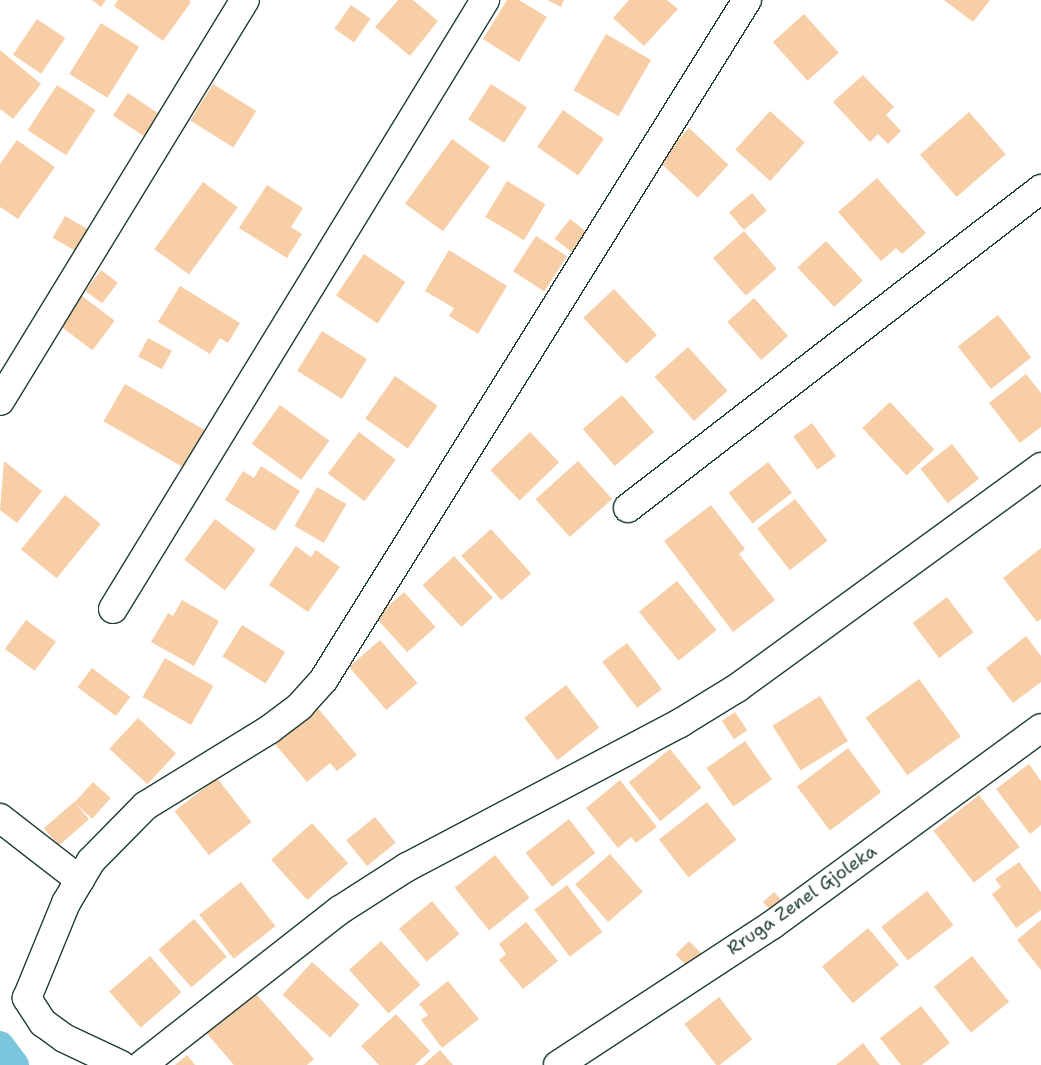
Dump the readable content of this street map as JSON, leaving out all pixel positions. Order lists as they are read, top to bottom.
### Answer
{
  "streets": {
    "street": ["Rruga Zenel Gjoleka"]
  }
}
